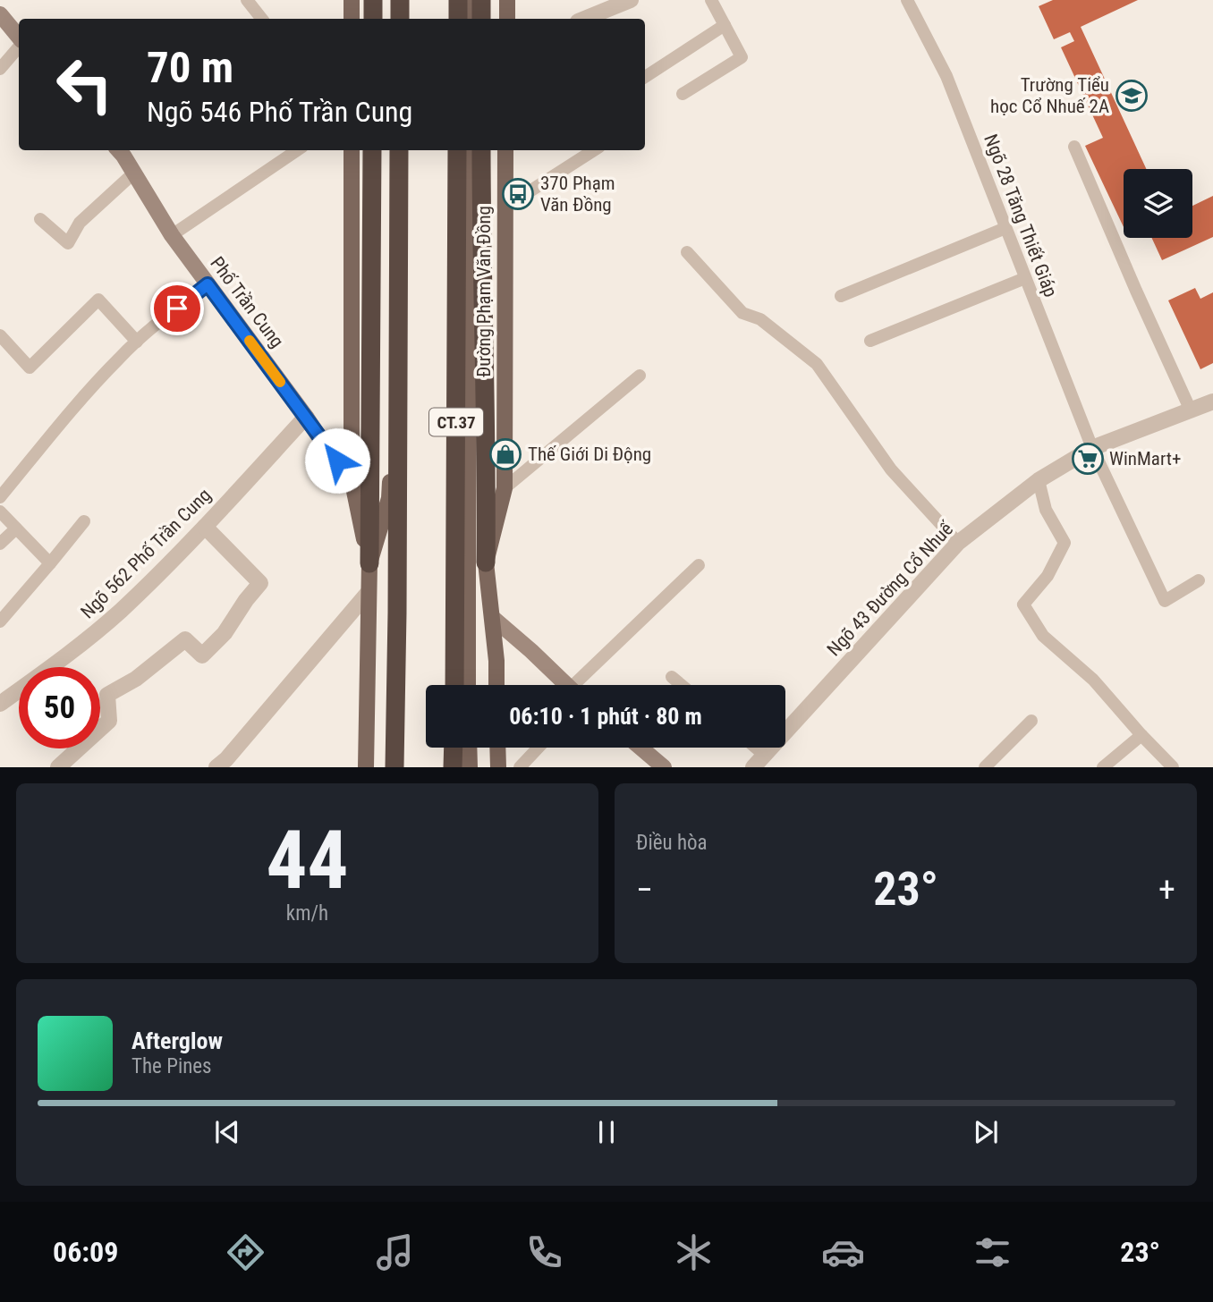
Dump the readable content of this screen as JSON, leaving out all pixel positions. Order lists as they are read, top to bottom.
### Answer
{
  "streets": {
    "highway": ["CT.37"],
    "main road": ["Đường Phạm Văn Đồng", "Phố Trần Cung"],
    "street": ["Ngõ 562 Phố Trần Cung", "Ngõ 43 Đường Cổ Nhuế"],
    "lane": ["Ngõ 28 Tăng Thiết Giáp"]
  },
  "crossings": [
    ["Ngõ 28 Tăng Thiết Giáp", "Ngõ 43 Đường Cổ Nhuế"],
    ["Phố Trần Cung", "Ngõ 562 Phố Trần Cung"]
  ],
  "places": {
    "school or university": ["Trường Tiểu học Cổ Nhuế 2A"],
    "bus stop": ["370 Phạm Văn Đồng"],
    "shop": ["Thế Giới Di Động"],
    "supermarket": ["WinMart+"]
  },
  "page": {
    "turn": ["70 m", "Ngõ 546 Phố Trần Cung"],
    "limit": "50",
    "trip": "06:10 · 1 phút · 80 m",
    "tile": [
      ["44", "km/h"],
      "Điều hòa"
    ],
    "heat": ["−", "23°", "+"],
    "song": ["Afterglow", "The Pines"],
    "tabs": ["06:09", "23°"]
  }
}
